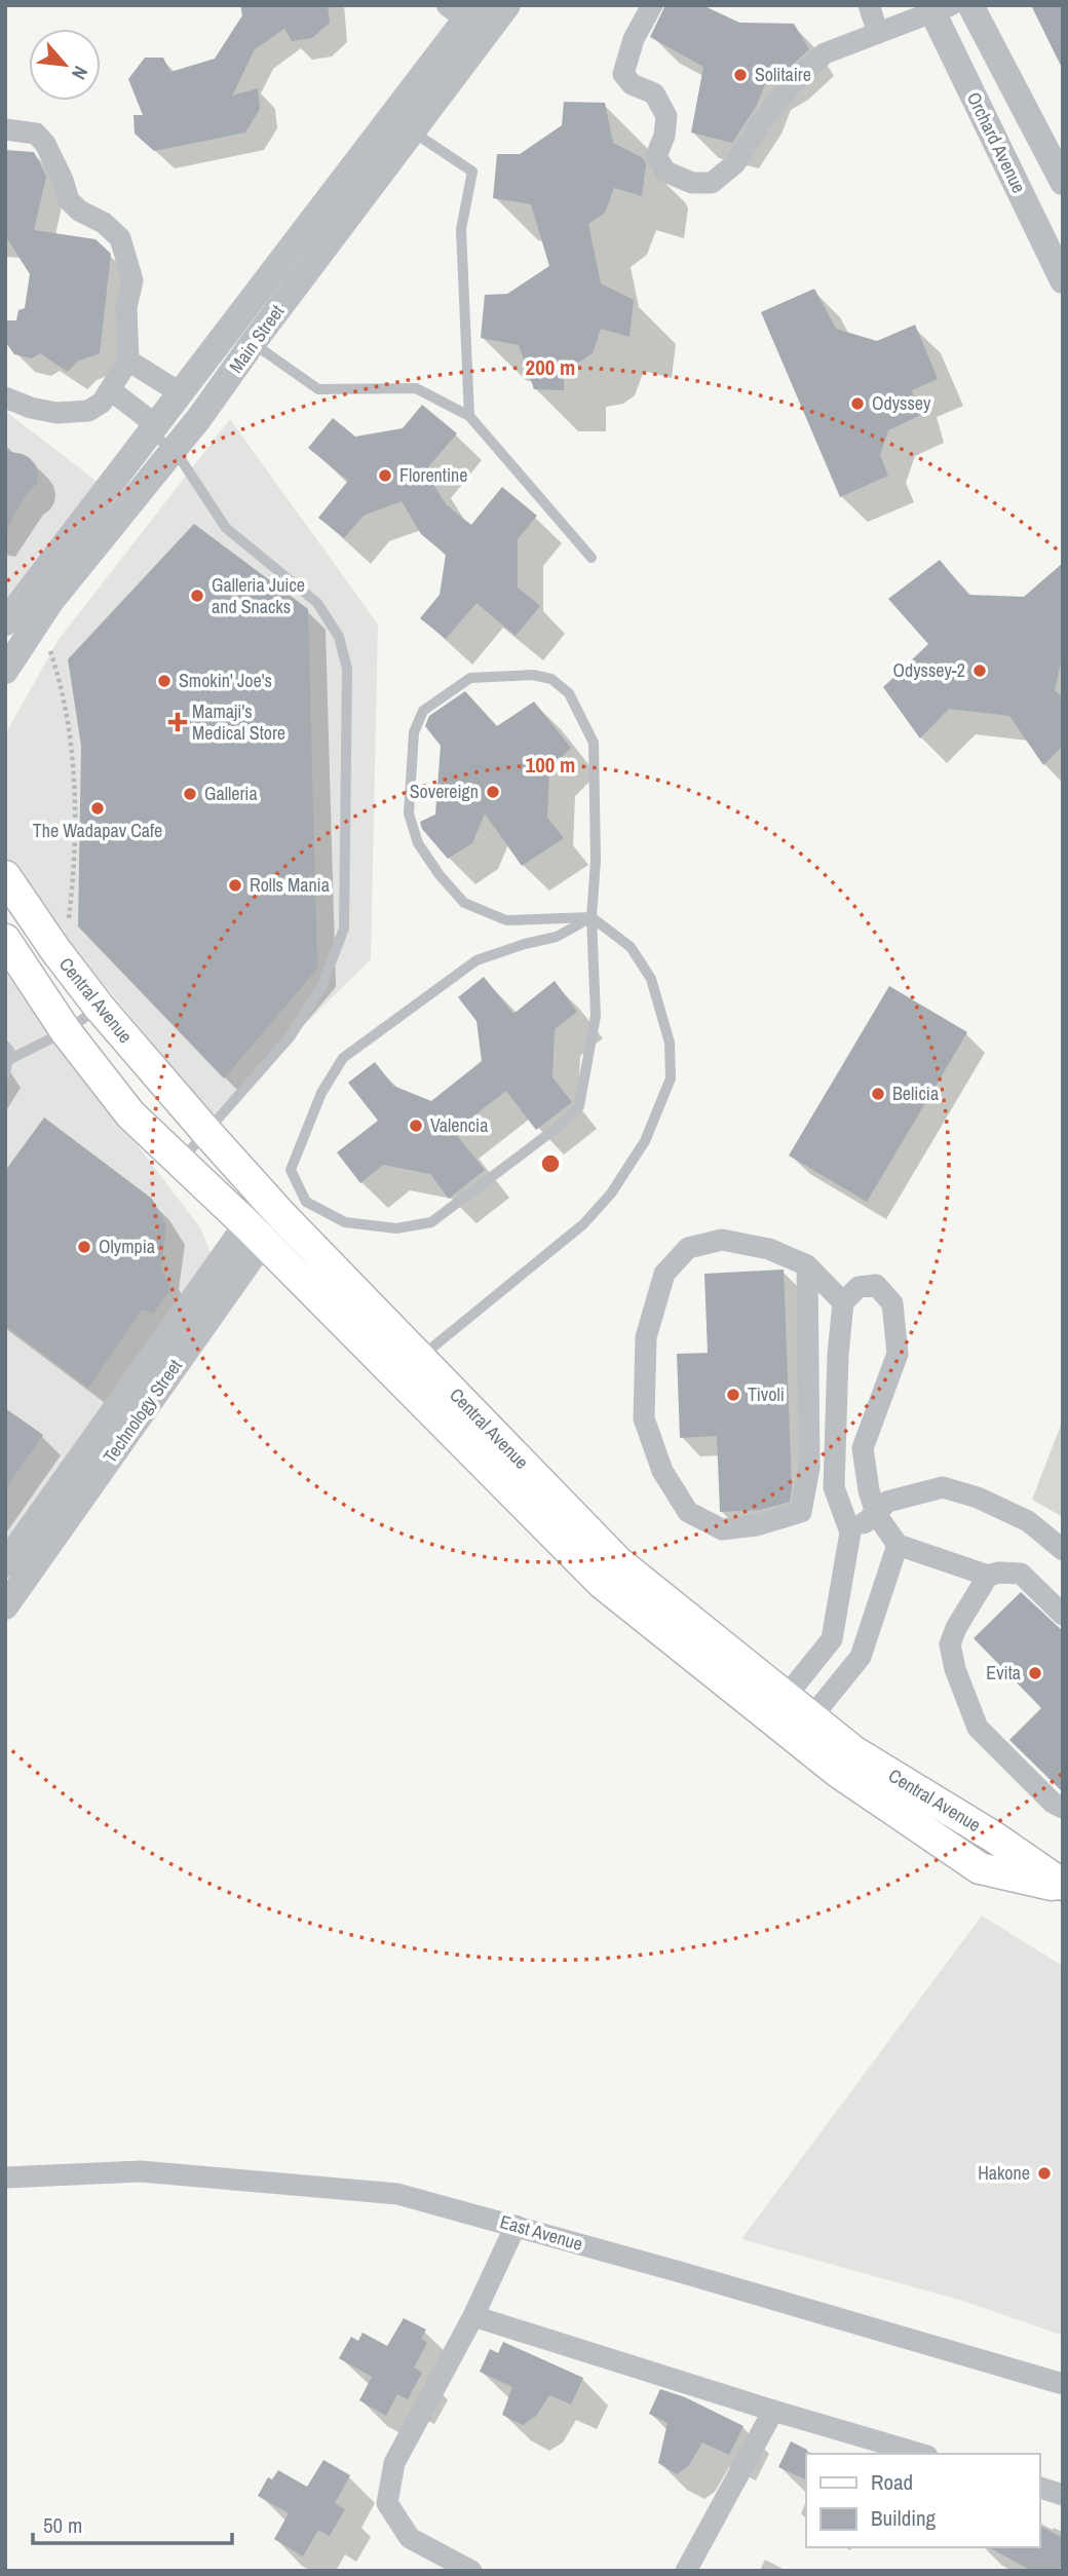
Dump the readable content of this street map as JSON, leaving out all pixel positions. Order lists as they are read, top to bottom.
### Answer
{
  "streets": {
    "main road": ["Central Avenue"],
    "street": [
      "Orchard Avenue",
      "Main Street",
      "Technology Street",
      "East Avenue"
    ]
  },
  "crossings": [
    ["Central Avenue", "Technology Street"]
  ],
  "places": {
    "other": [
      "Solitaire",
      "Odyssey",
      "Florentine",
      "Galleria Juice and Snacks",
      "Odyssey-2",
      "Smokin' Joe's",
      "Sovereign",
      "Galleria",
      "The Wadapav Cafe",
      "Rolls Mania",
      "Belicia",
      "Valencia",
      "Olympia",
      "Tivoli",
      "Evita",
      "Hakone"
    ],
    "health": ["Mamaji's Medical Store"]
  },
  "legend": ["Road", "Building"],
  "scale_bar": "50 m",
  "north": "bottom right",
  "rings": ["200 m", "100 m"]
}
